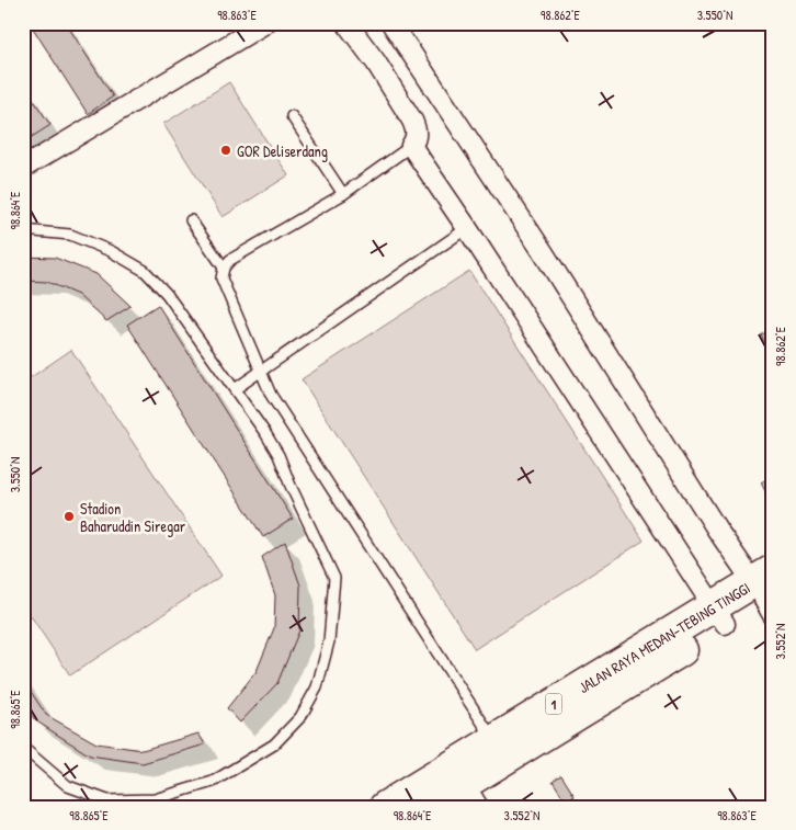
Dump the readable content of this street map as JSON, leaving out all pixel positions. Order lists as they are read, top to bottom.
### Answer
{
  "streets": {
    "highway": ["JALAN RAYA MEDAN-TEBING TINGGI", "1"]
  },
  "places": ["GOR Deliserdang", "Stadion Baharuddin Siregar"],
  "coordinates": [
    "98.863°E",
    "98.862°E",
    "3.550°N",
    "98.864°E",
    "3.552°N",
    "98.865°E"
  ]
}
